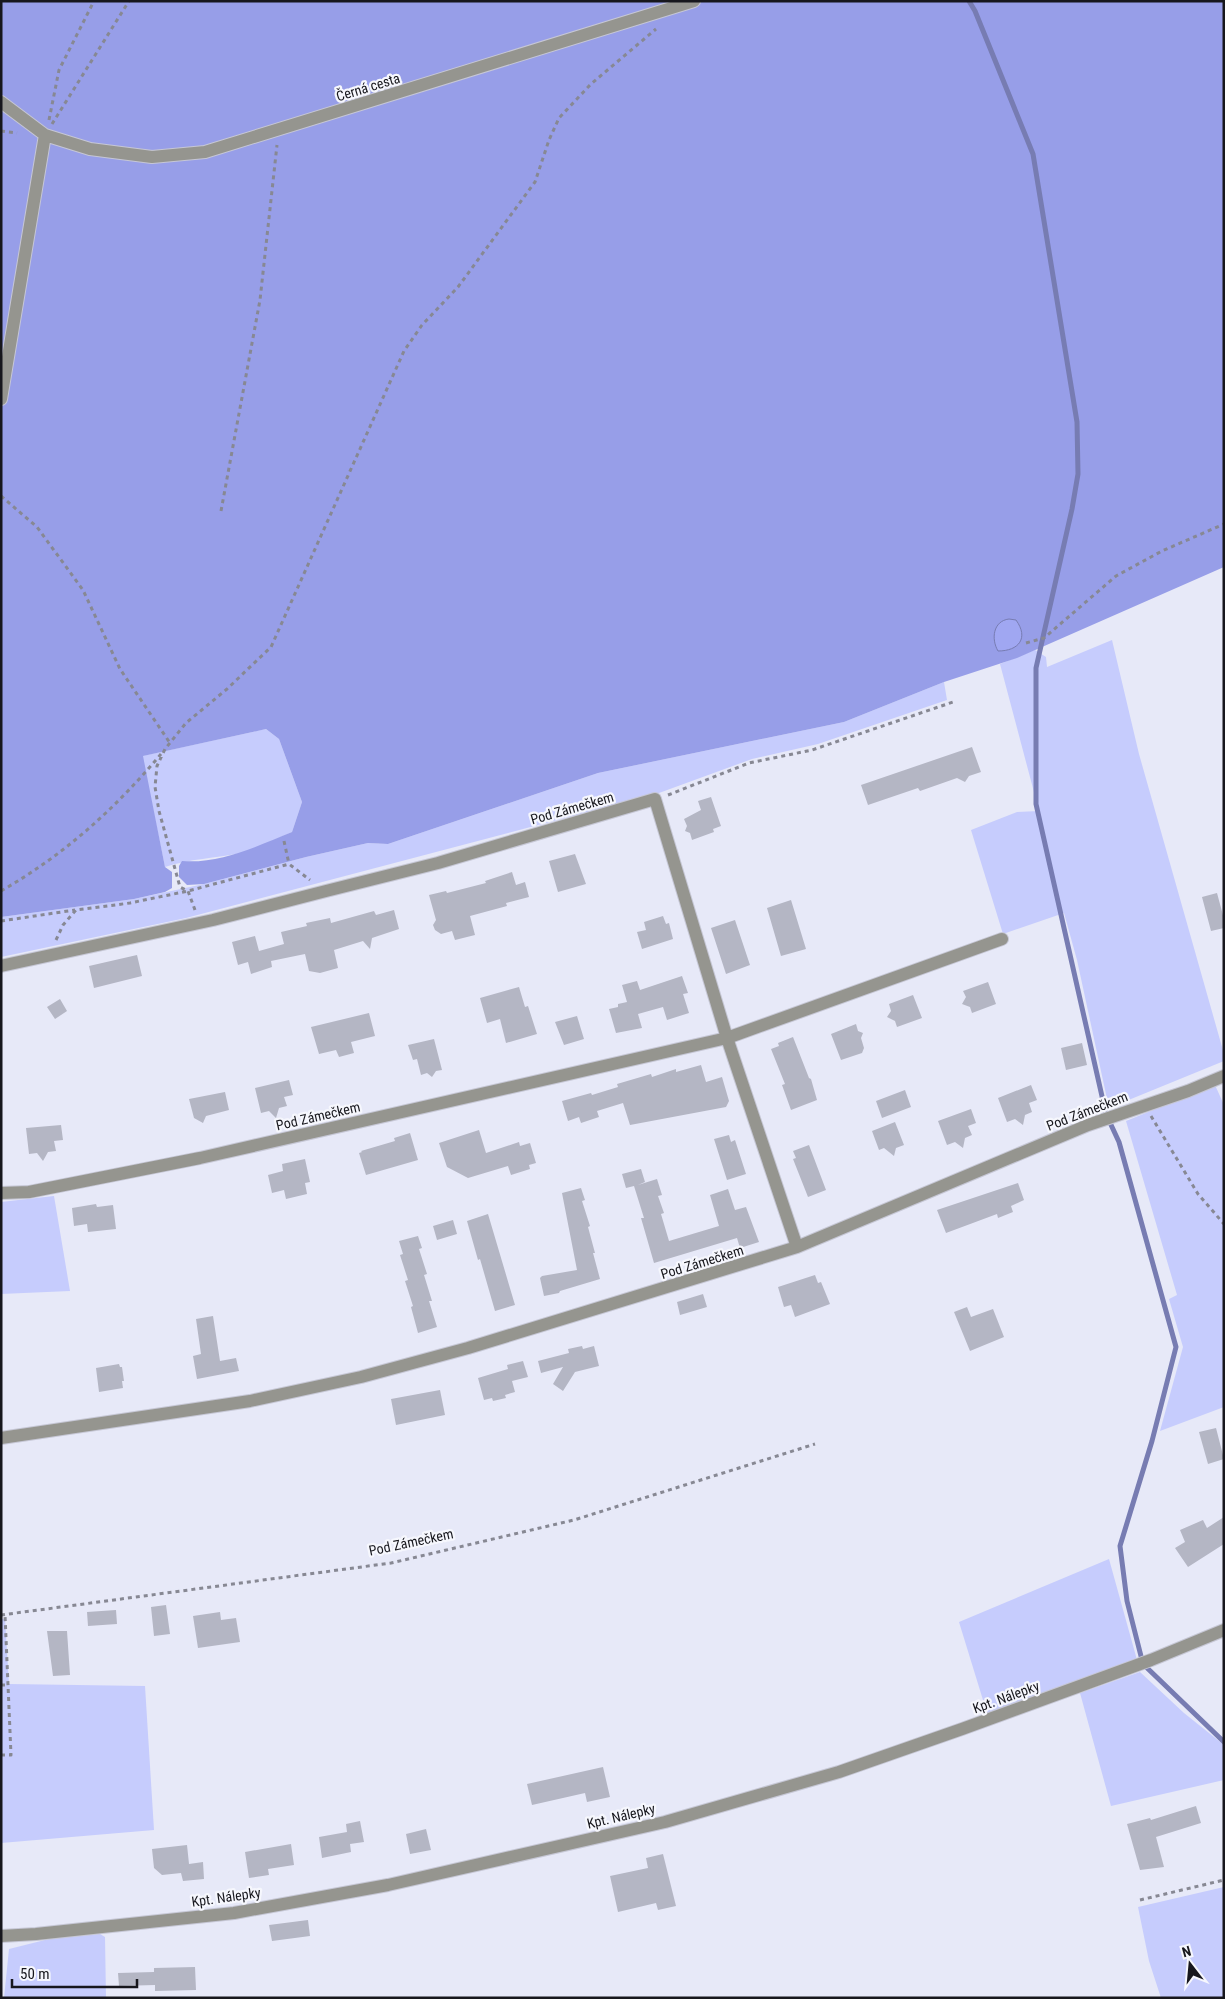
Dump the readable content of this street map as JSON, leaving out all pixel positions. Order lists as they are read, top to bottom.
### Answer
{
  "streets": {
    "street": ["Černá cesta", "Pod Zámečkem", "Kpt. Nálepky"]
  },
  "scale_bar": "50 m",
  "north": "top"
}
